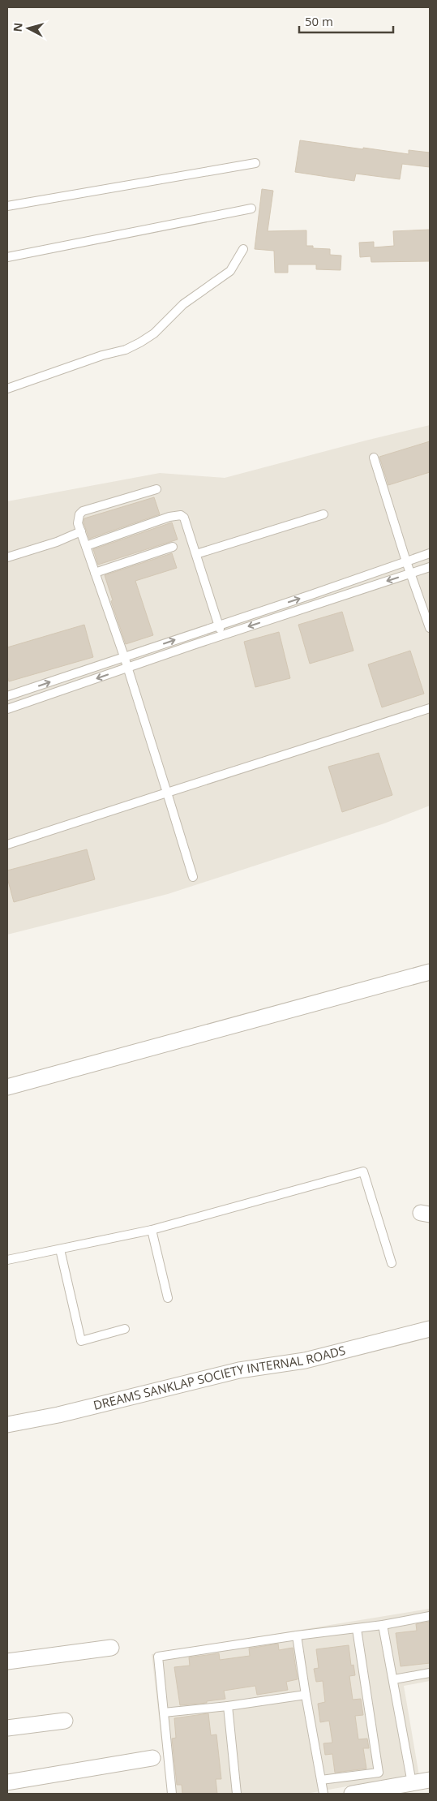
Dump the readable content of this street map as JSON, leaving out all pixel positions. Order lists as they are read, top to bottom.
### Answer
{
  "streets": {
    "street": ["DREAMS SANKLAP SOCIETY INTERNAL ROADS"]
  },
  "scale_bar": "50 m",
  "north": "left"
}
